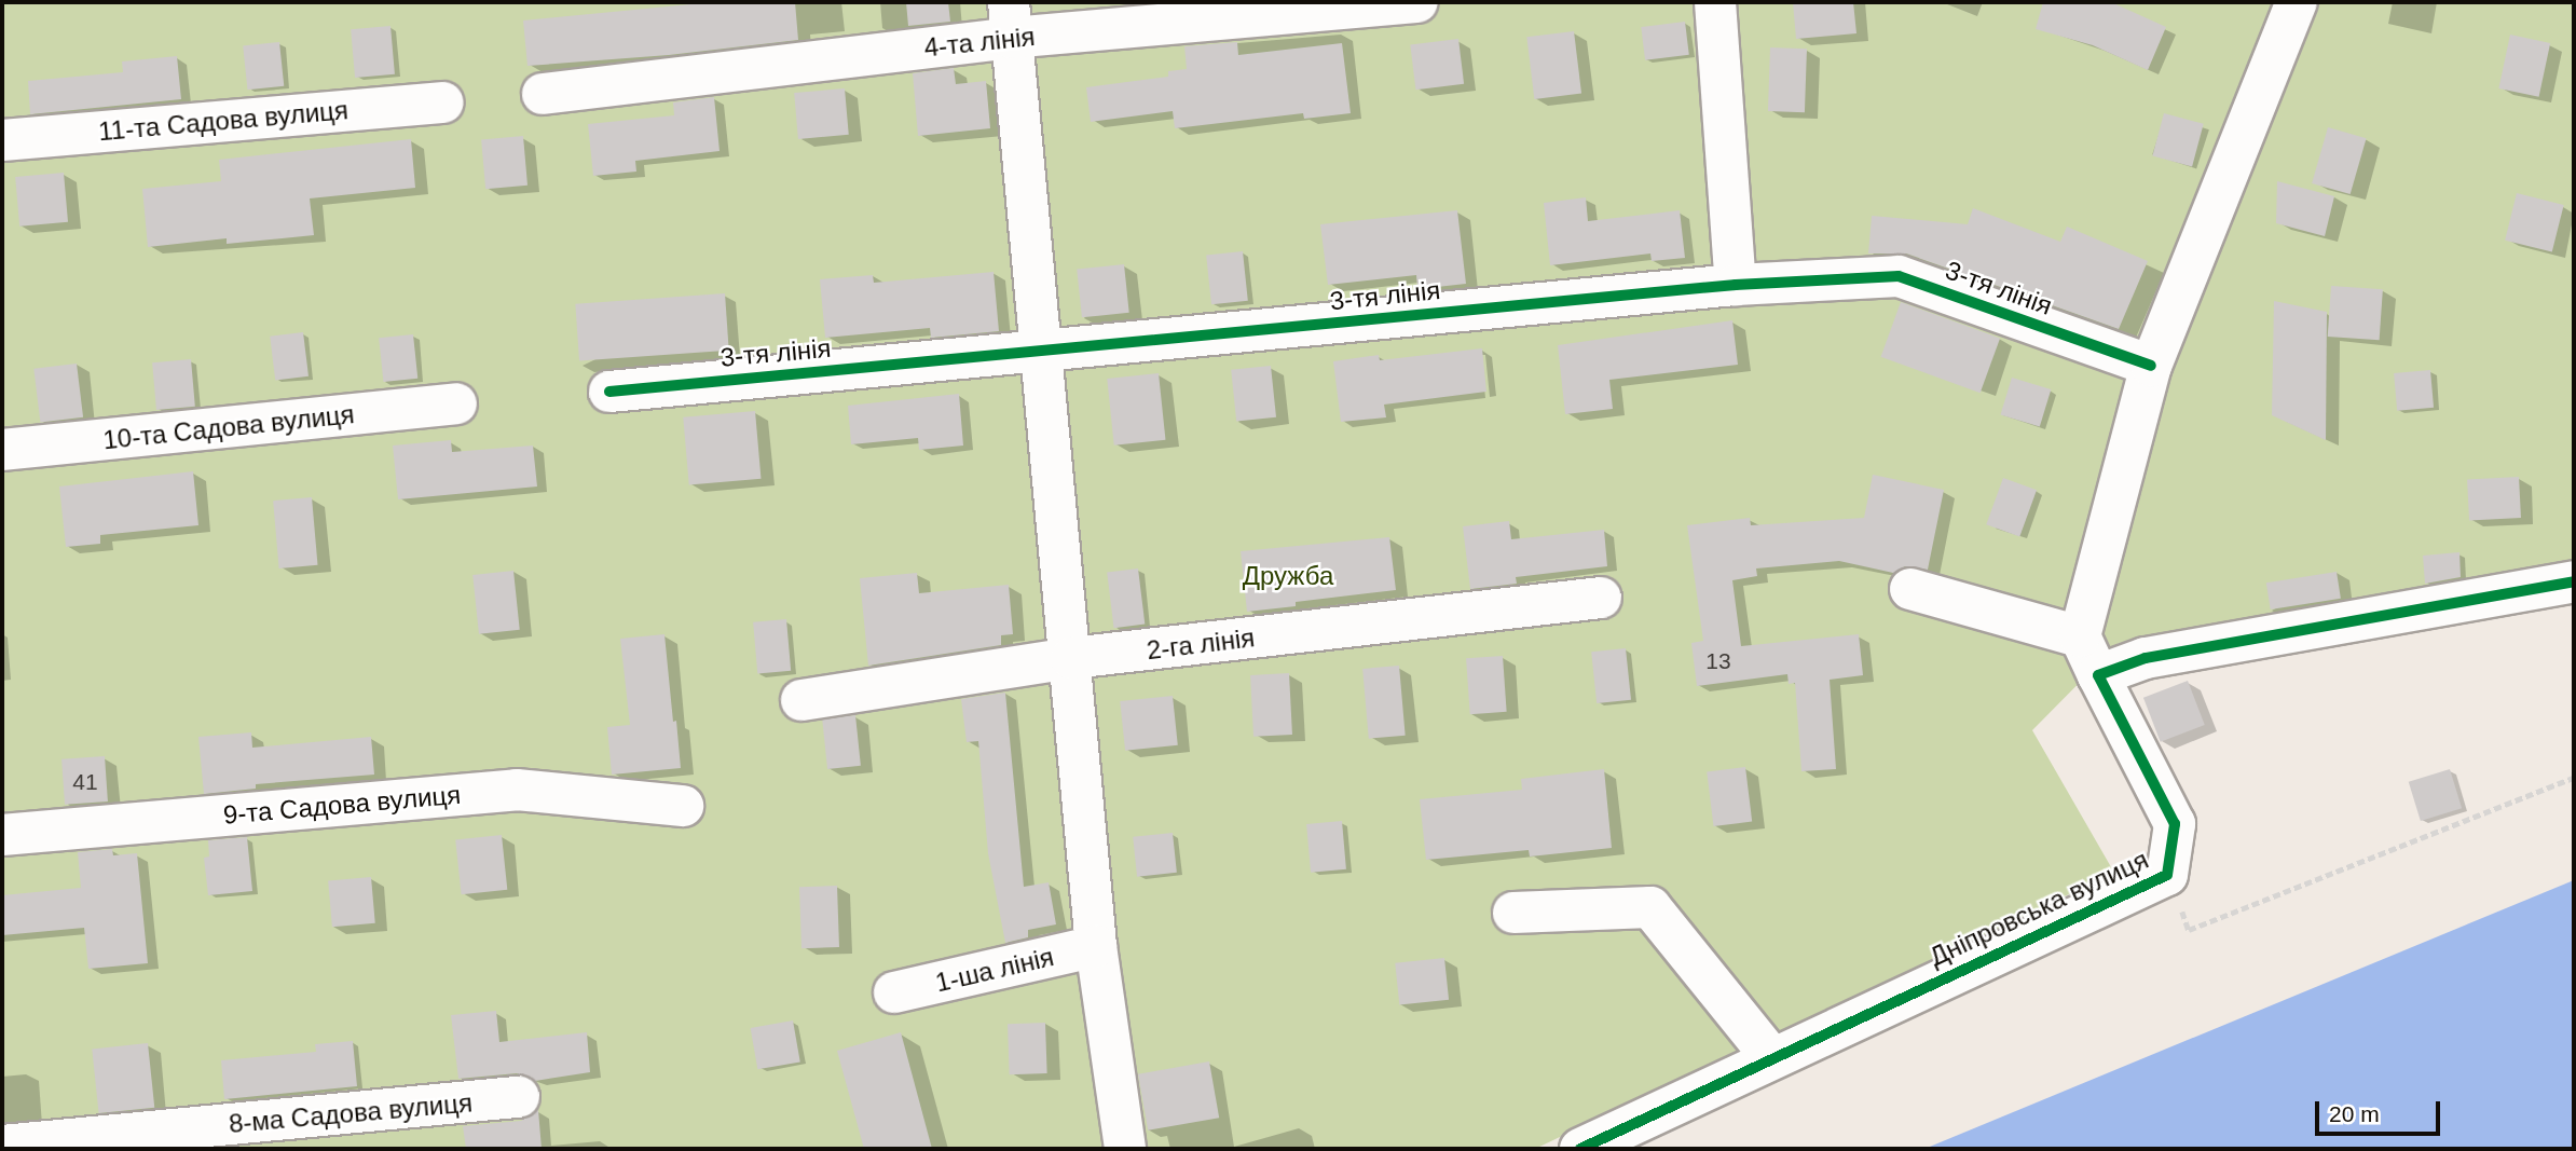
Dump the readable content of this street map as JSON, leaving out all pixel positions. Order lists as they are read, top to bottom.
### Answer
{
  "streets": {
    "street": [
      "4-та лінія",
      "11-та Садова вулиця",
      "3-тя лінія",
      "10-та Садова вулиця",
      "2-га лінія",
      "9-та Садова вулиця",
      "Дніпровська вулиця",
      "1-ша лінія",
      "8-ма Садова вулиця"
    ]
  },
  "parks": ["Дружба"],
  "house_numbers": ["13", "41"],
  "scale_bar": "20 m"
}
